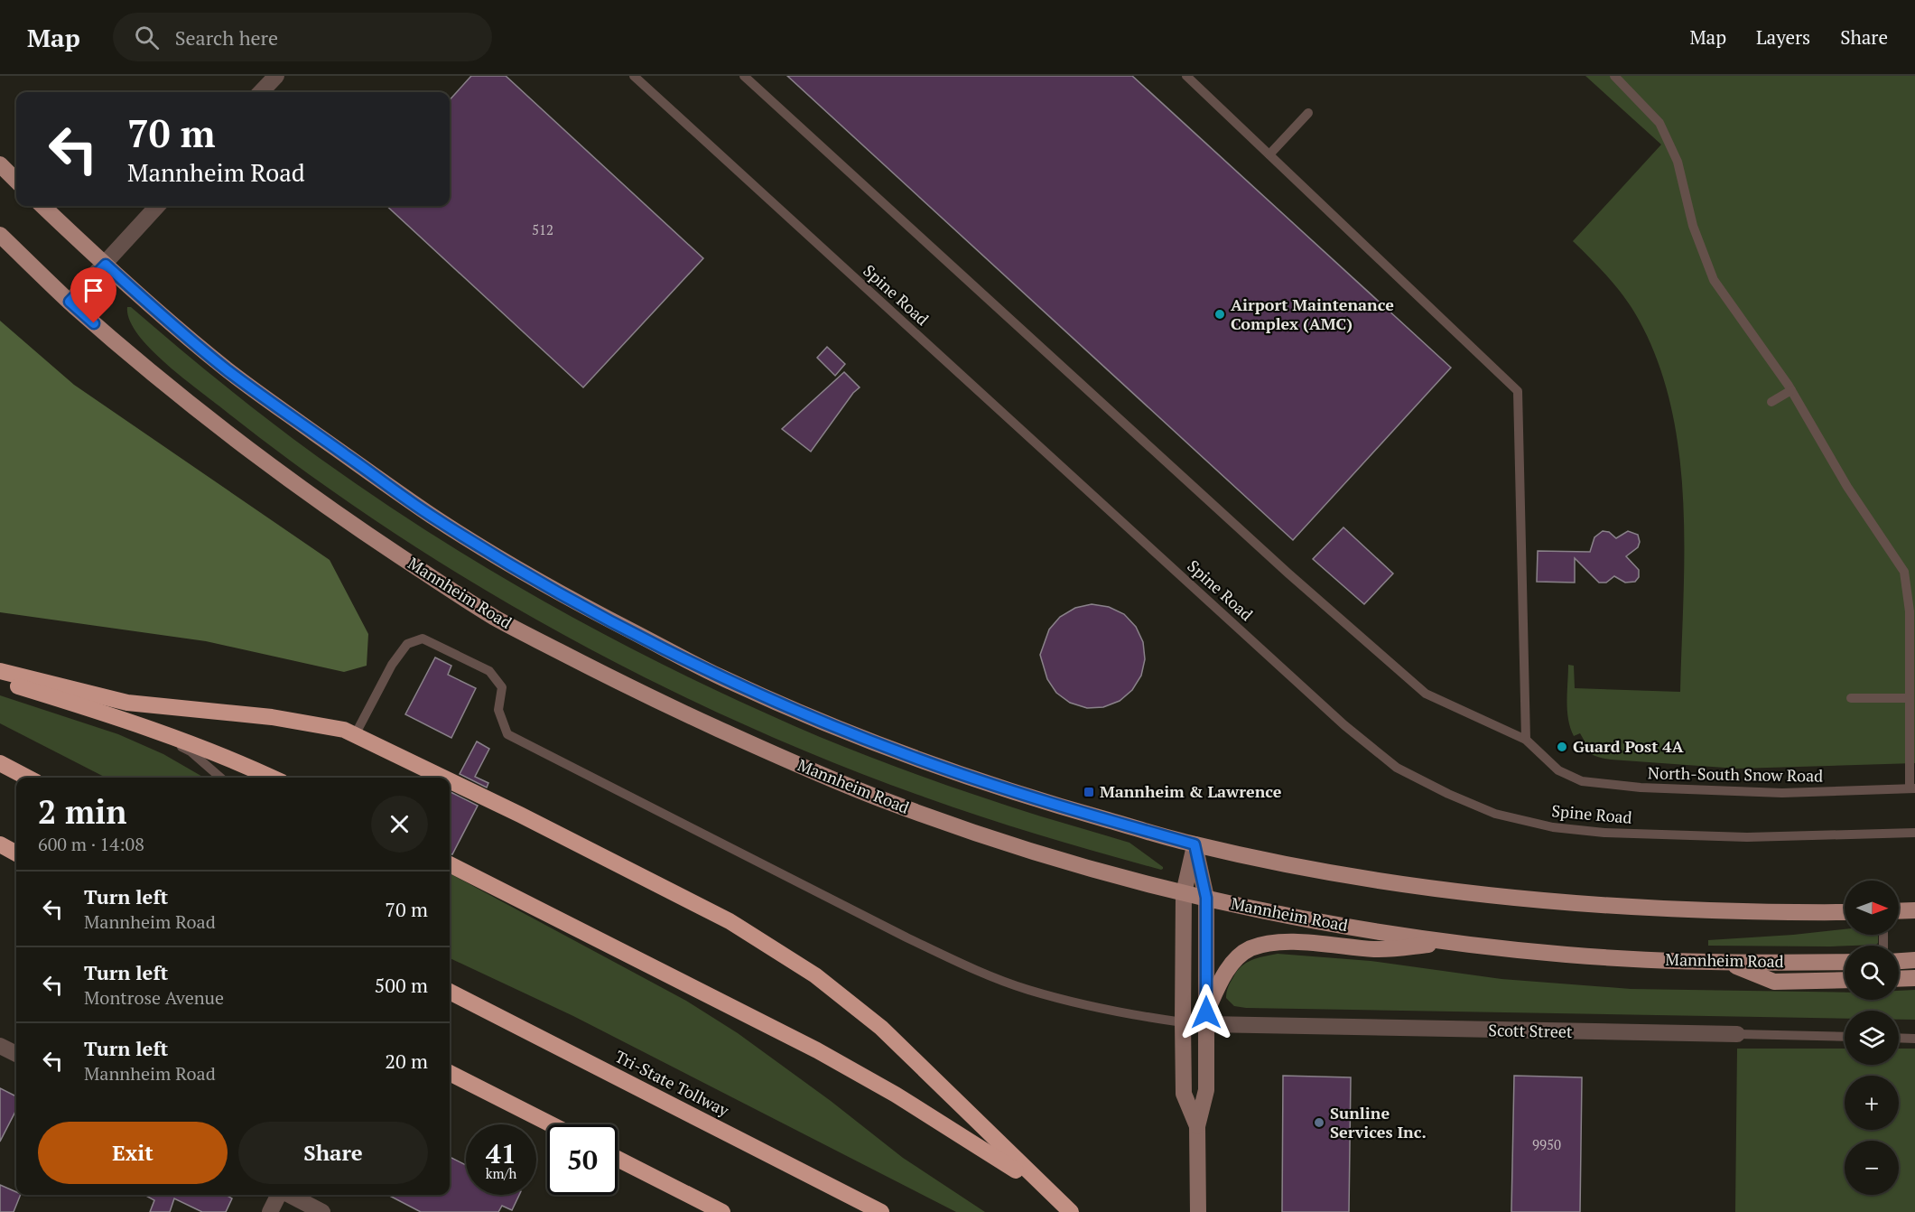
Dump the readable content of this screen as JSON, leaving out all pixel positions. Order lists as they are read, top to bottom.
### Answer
{
  "streets": {
    "highway": ["Tri-State Tollway"],
    "main road": ["Mannheim Road"],
    "street": ["Scott Street"],
    "lane": ["Spine Road", "North-South Snow Road"]
  },
  "places": {
    "other": ["Airport Maintenance Complex (AMC)", "Guard Post 4A", "Sunline Services Inc."],
    "transit": ["Mannheim & Lawrence"]
  },
  "house_numbers": ["512", "9950"],
  "north": "right",
  "page": {
    "header": "Map",
    "search": "Search here",
    "nav": ["Map", "Layers", "Share"],
    "turn": ["70 m", "Mannheim Road"],
    "heading": ["2 min", "600 m · 14:08"],
    "list": [
      {
        "name": "Turn left",
        "note": "Mannheim Road",
        "value": "70 m"
      },
      {
        "name": "Turn left",
        "note": "Montrose Avenue",
        "value": "500 m"
      },
      {
        "name": "Turn left",
        "note": "Mannheim Road",
        "value": "20 m"
      }
    ],
    "map_buttons": ["+", "−"],
    "buttons": ["Exit", "Share"],
    "speed": "41 km/h",
    "limit": "50"
  }
}
